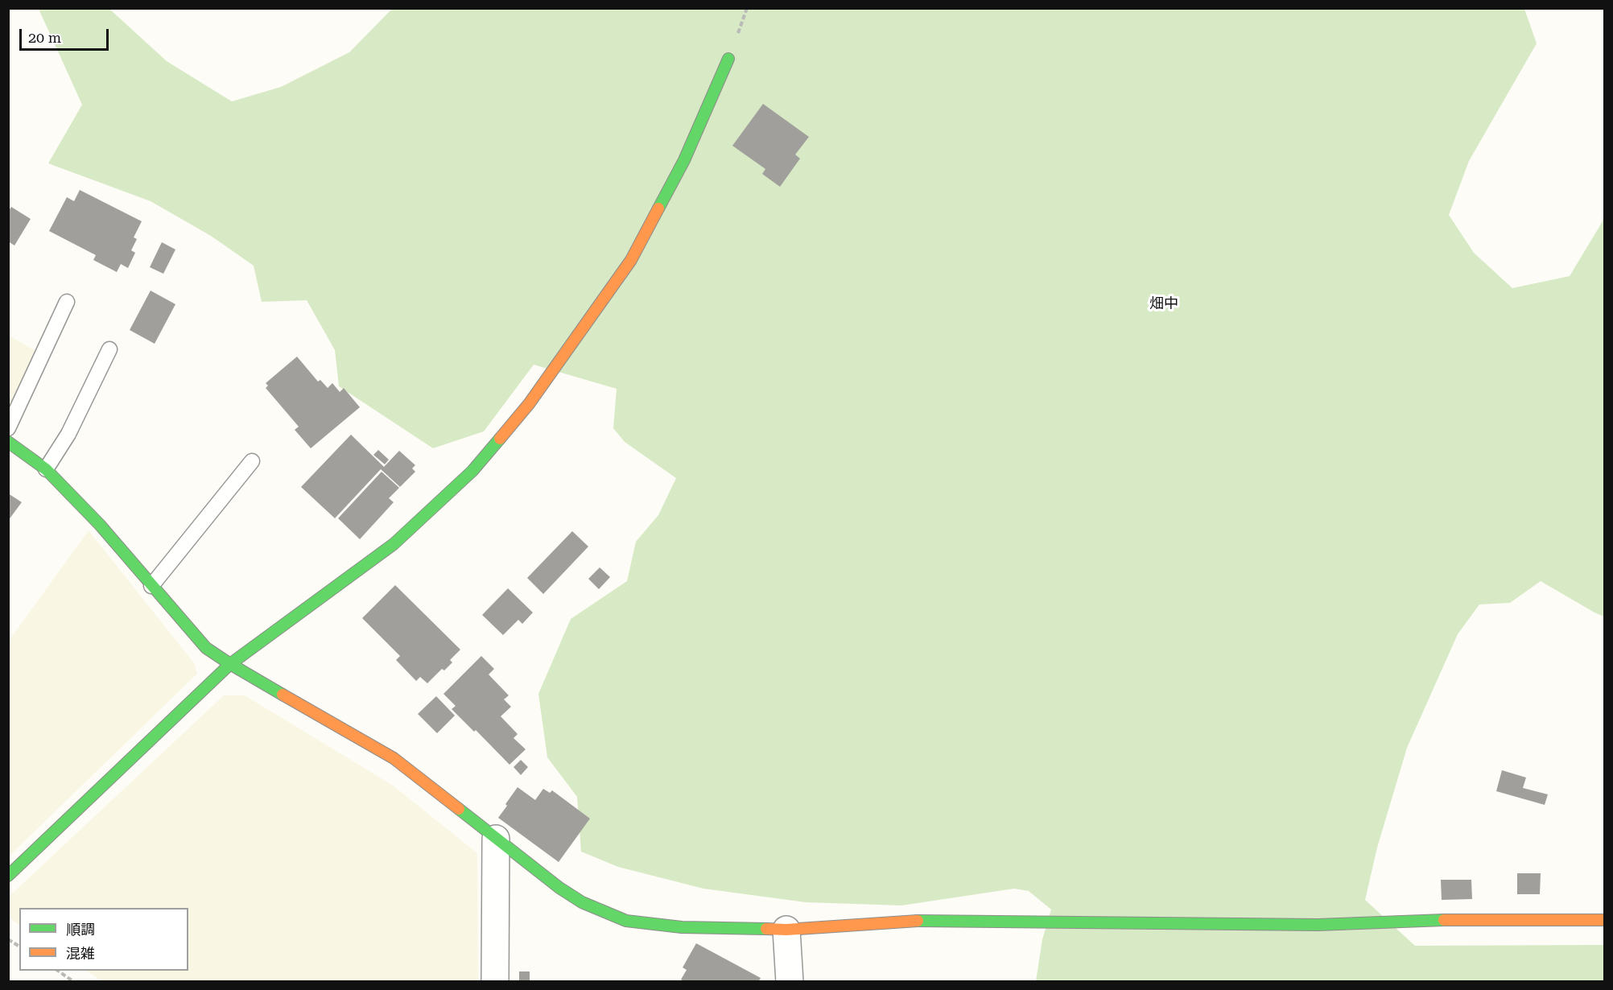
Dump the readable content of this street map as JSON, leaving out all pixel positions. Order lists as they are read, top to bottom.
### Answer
{
  "districts": ["畑中"],
  "legend": ["順調", "混雑"],
  "scale_bar": "20 m"
}
